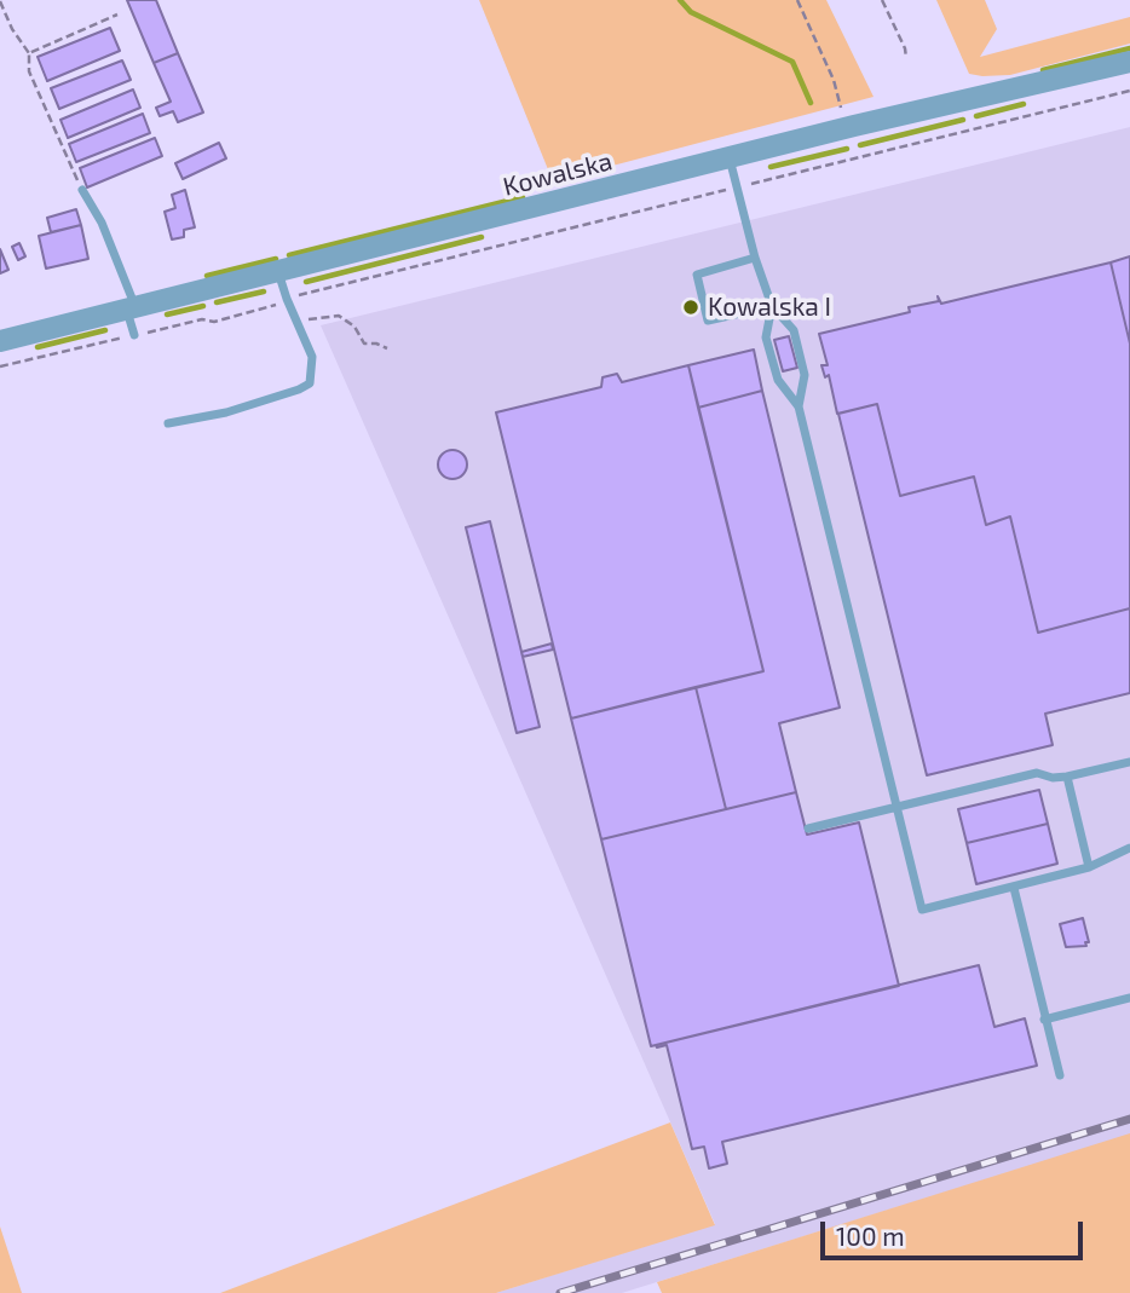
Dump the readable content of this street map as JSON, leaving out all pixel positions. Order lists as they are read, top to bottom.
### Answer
{
  "streets": {
    "street": ["Kowalska"]
  },
  "places": ["Kowalska I"],
  "scale_bar": "100 m"
}
